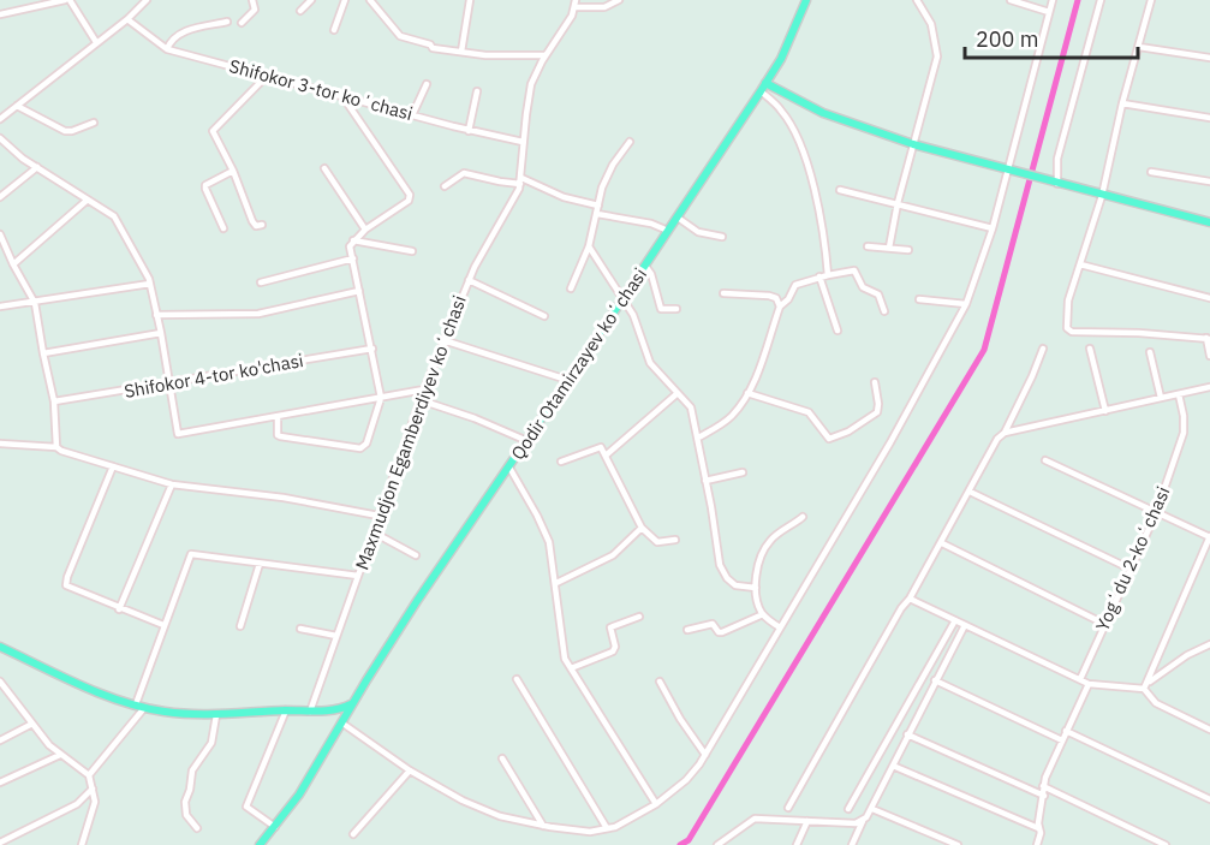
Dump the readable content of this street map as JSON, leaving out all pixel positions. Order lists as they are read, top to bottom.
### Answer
{
  "streets": {
    "main road": ["Qodir Otamirzayev koʻchasi"],
    "street": [
      "Shifokor 3-tor koʼchasi",
      "Shifokor 4-tor ko'chasi",
      "Maxmudjon Egamberdiyev koʻchasi",
      "Yogʻdu 2-koʻchasi"
    ]
  },
  "crossings": [
    ["Shifokor 3-tor koʼchasi", "Maxmudjon Egamberdiyev koʻchasi"]
  ],
  "scale_bar": "200 m"
}
